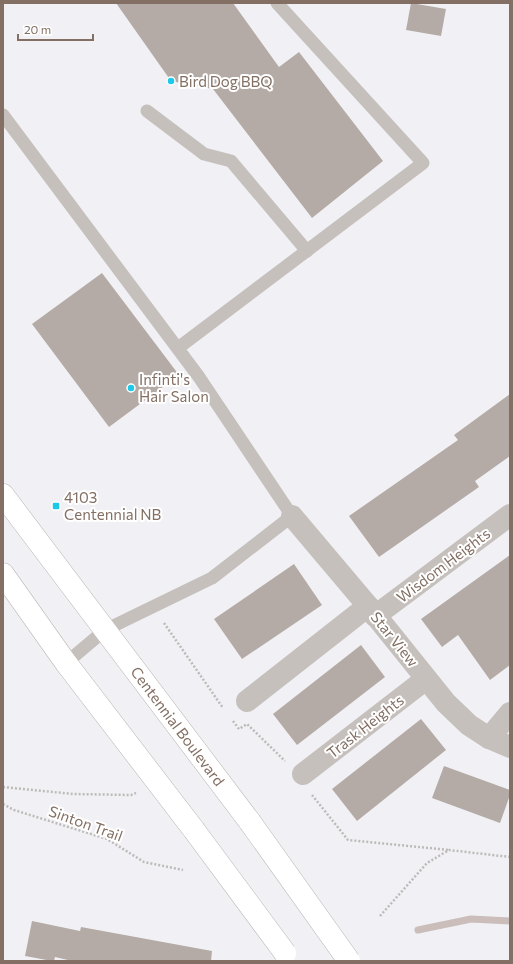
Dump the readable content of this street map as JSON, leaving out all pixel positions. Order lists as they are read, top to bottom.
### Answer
{
  "streets": {
    "main road": ["Centennial Boulevard"],
    "street": ["Wisdom Heights", "Star View", "Trask Heights"],
    "path": ["Sinton Trail"]
  },
  "crossings": [
    ["Wisdom Heights", "Star View"],
    ["Star View", "Trask Heights"]
  ],
  "places": {
    "other": ["Bird Dog BBQ", "Infinti's Hair Salon"],
    "transit": ["4103 Centennial NB"]
  },
  "scale_bar": "20 m"
}
